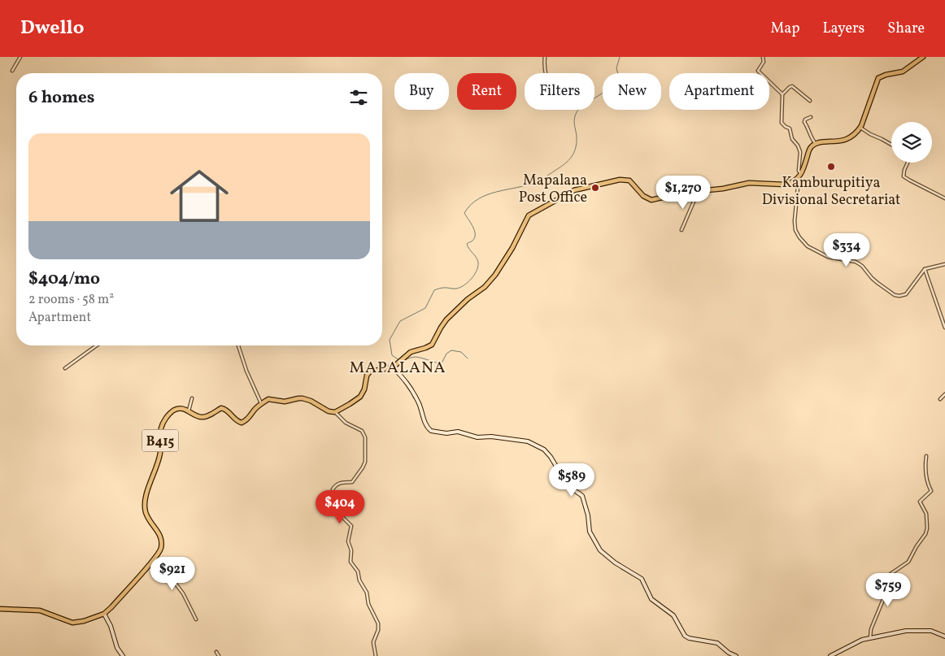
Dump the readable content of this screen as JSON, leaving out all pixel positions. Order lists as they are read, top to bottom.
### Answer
{
  "streets": {
    "main road": ["B415"]
  },
  "districts": ["MAPALANA"],
  "places": ["Kamburupitiya Divisional Secretariat", "Mapalana Post Office"],
  "page": {
    "header": "Dwello",
    "nav": ["Map", "Layers", "Share"],
    "chip": [
      "Buy",
      "Rent",
      "Filters",
      "New",
      "Apartment"
    ],
    "heading": "6 homes",
    "list": [
      {
        "name": "$404/mo",
        "note": "2 rooms · 58 m² · Apartment"
      }
    ],
    "price": [
      "$1,270",
      "$334",
      "$589",
      "$404",
      "$921",
      "$759"
    ]
  }
}
